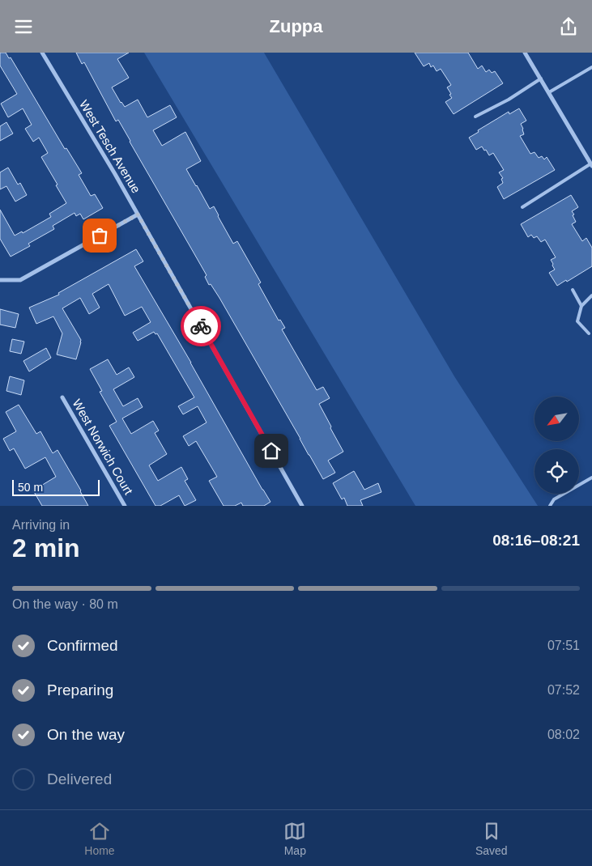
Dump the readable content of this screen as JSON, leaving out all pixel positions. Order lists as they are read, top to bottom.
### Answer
{
  "streets": {
    "street": ["West Tesch Avenue", "West Norwich Court"]
  },
  "scale_bar": "50 m",
  "north": "bottom left",
  "page": {
    "header": "Zuppa",
    "scale": "50 m",
    "heading": ["2 min", "Arriving in", "08:16–08:21"],
    "bar": "On the way · 80 m",
    "list": [
      ["Confirmed", "07:51"],
      ["Preparing", "07:52"],
      ["On the way", "08:02"],
      "Delivered"
    ],
    "tabs": ["Home", "Map", "Saved"]
  }
}
